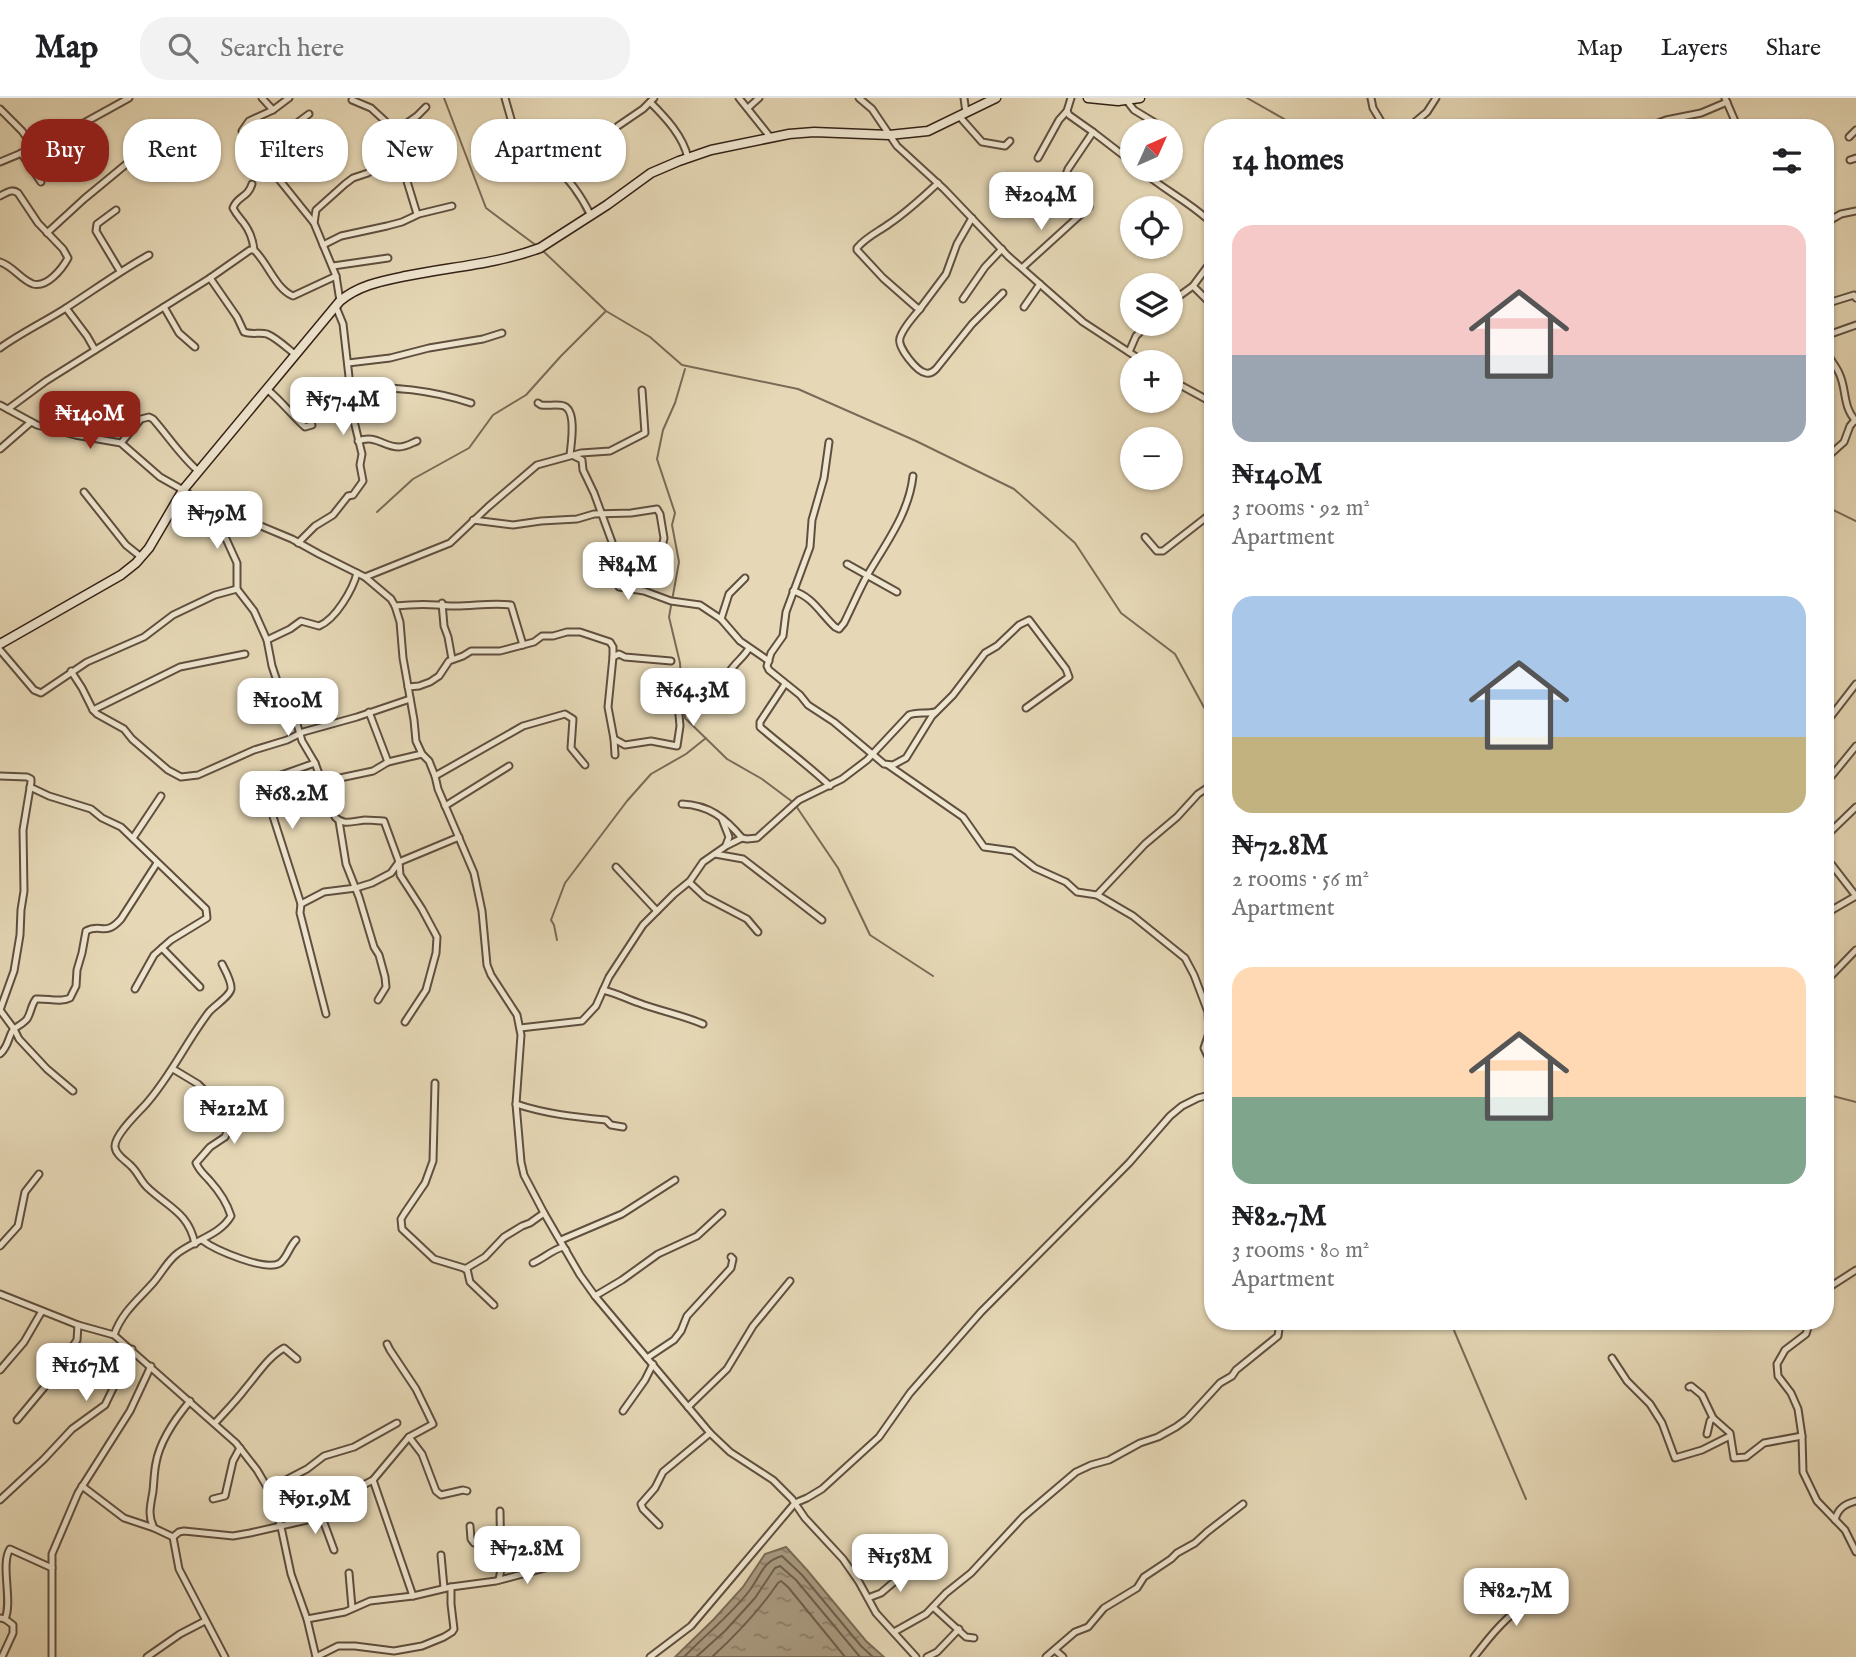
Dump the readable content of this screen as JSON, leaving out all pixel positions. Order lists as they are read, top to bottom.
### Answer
{
  "north": "top right",
  "page": {
    "header": "Map",
    "search": "Search here",
    "nav": ["Map", "Layers", "Share"],
    "map_buttons": ["+", "−"],
    "chip": [
      "Buy",
      "Rent",
      "Filters",
      "New",
      "Apartment"
    ],
    "heading": "14 homes",
    "price": [
      "₦204M",
      "₦57.4M",
      "₦140M",
      "₦79M",
      "₦84M",
      "₦64.3M",
      "₦100M",
      "₦68.2M",
      "₦212M",
      "₦167M",
      "₦91.9M",
      "₦72.8M",
      "₦158M",
      "₦82.7M"
    ],
    "list": [
      {
        "name": "₦140M",
        "note": "3 rooms · 92 m² · Apartment"
      },
      {
        "name": "₦72.8M",
        "note": "2 rooms · 56 m² · Apartment"
      },
      {
        "name": "₦82.7M",
        "note": "3 rooms · 80 m² · Apartment"
      }
    ]
  }
}
